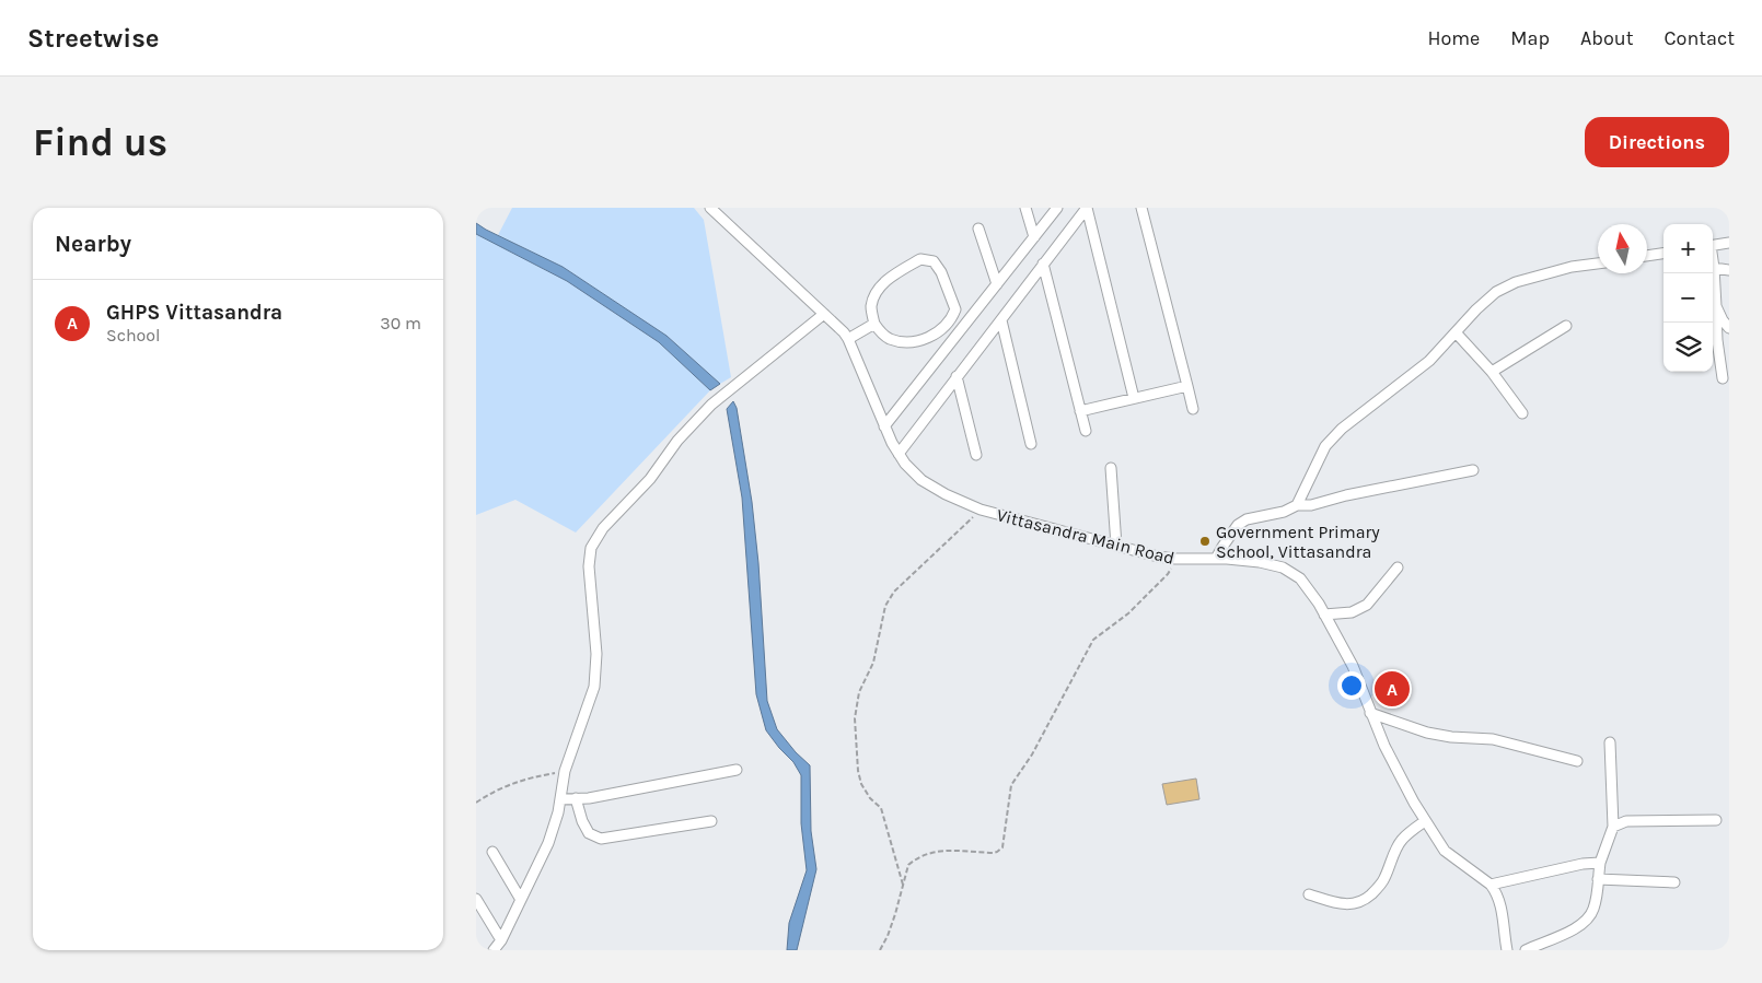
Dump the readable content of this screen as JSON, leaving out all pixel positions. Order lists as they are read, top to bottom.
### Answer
{
  "streets": {
    "street": ["Vittasandra Main Road"]
  },
  "places": ["Government Primary School, Vittasandra"],
  "north": "top",
  "page": {
    "header": "Streetwise",
    "nav": [
      "Home",
      "Map",
      "About",
      "Contact"
    ],
    "buttons": "Directions",
    "title": "Find us",
    "heading": "Nearby",
    "map_buttons": ["+", "−"],
    "list": [
      {
        "mark": "A",
        "name": "GHPS Vittasandra",
        "note": "School",
        "value": "30 m"
      }
    ],
    "pins": "A"
  }
}
